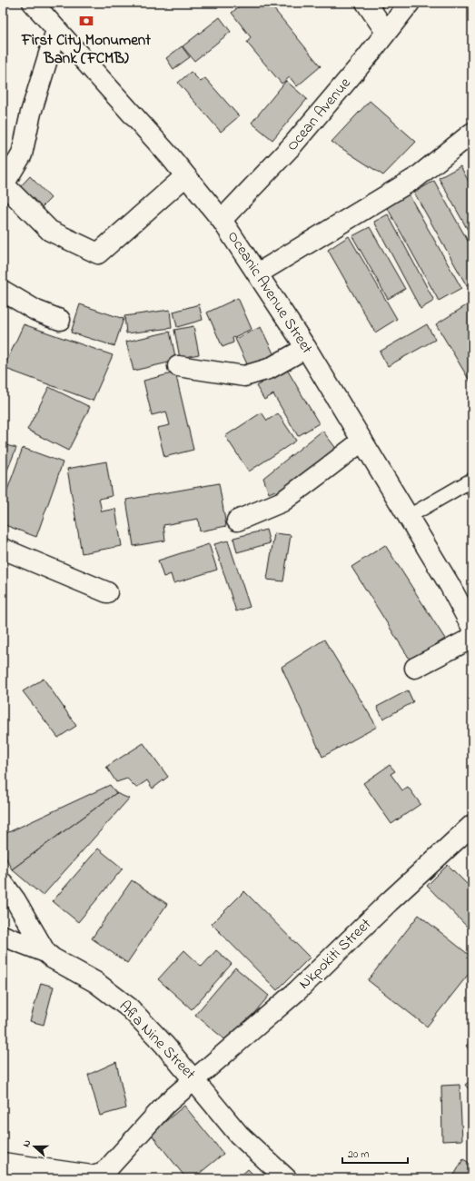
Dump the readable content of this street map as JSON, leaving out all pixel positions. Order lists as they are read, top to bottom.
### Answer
{
  "streets": {
    "street": [
      "Ocean Avenue",
      "Oceanic Avenue Street",
      "Nkpokiti Street",
      "Afia Nine Street"
    ]
  },
  "crossings": [
    ["Ocean Avenue", "Oceanic Avenue Street"],
    ["Nkpokiti Street", "Afia Nine Street"]
  ],
  "places": {
    "bank": ["First City Monument Bank (FCMB)"]
  },
  "scale_bar": "20 m",
  "north": "left"
}
